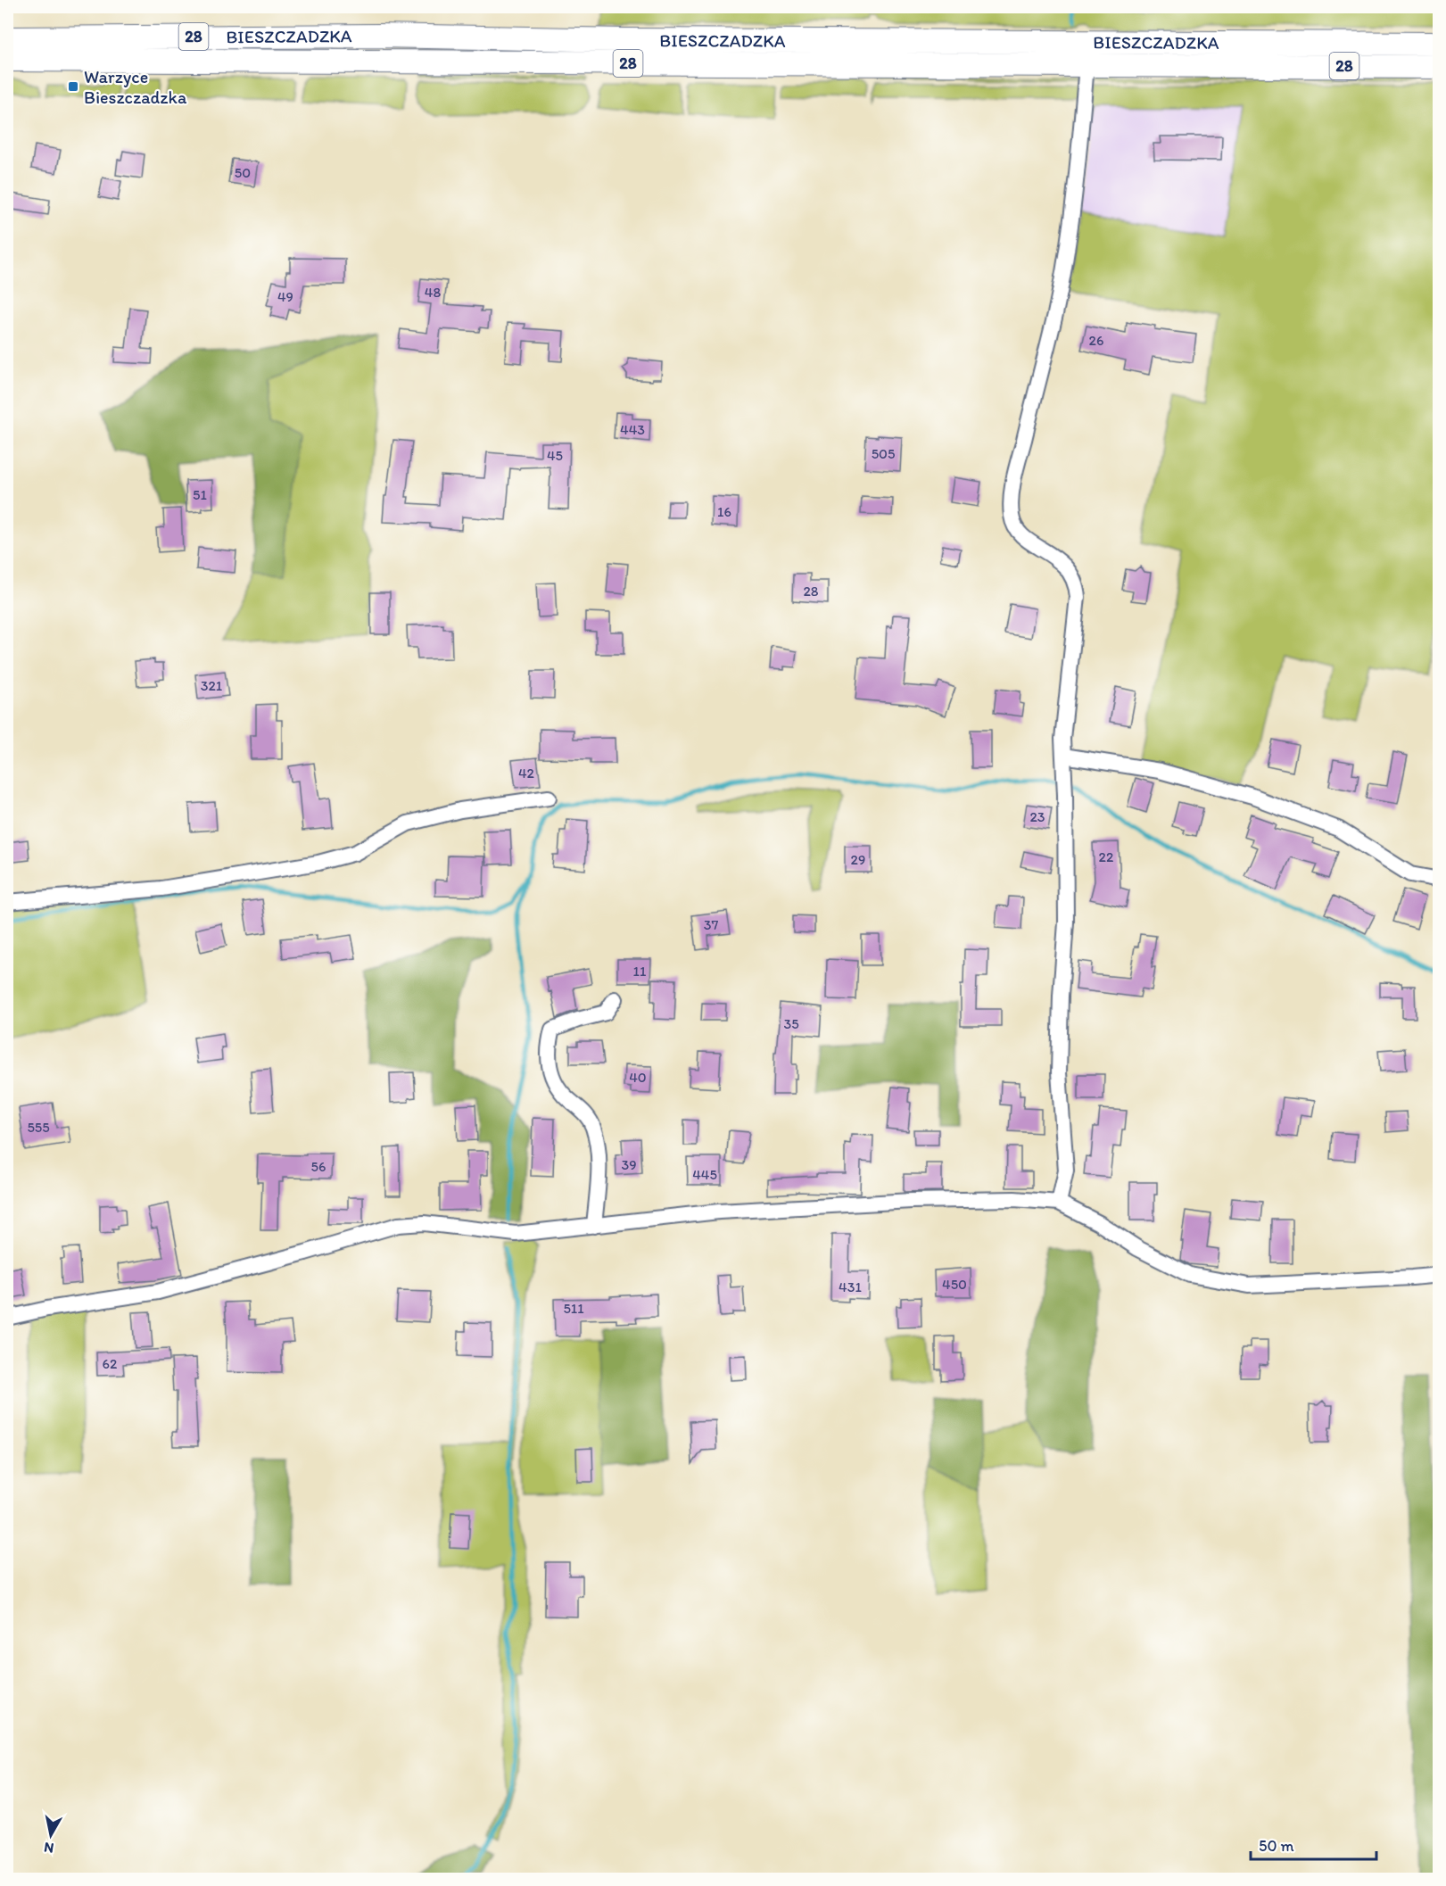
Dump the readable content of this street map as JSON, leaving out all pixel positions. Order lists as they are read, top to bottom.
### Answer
{
  "streets": {
    "main road": ["28", "BIESZCZADZKA"]
  },
  "places": {
    "transit": ["Warzyce Bieszczadzka"]
  },
  "house_numbers": [
    "50",
    "48",
    "49",
    "26",
    "443",
    "505",
    "45",
    "51",
    "16",
    "28",
    "321",
    "42",
    "23",
    "22",
    "29",
    "37",
    "11",
    "35",
    "40",
    "555",
    "39",
    "56",
    "445",
    "450",
    "431",
    "511",
    "62"
  ],
  "scale_bar": "50 m",
  "north": "bottom"
}
